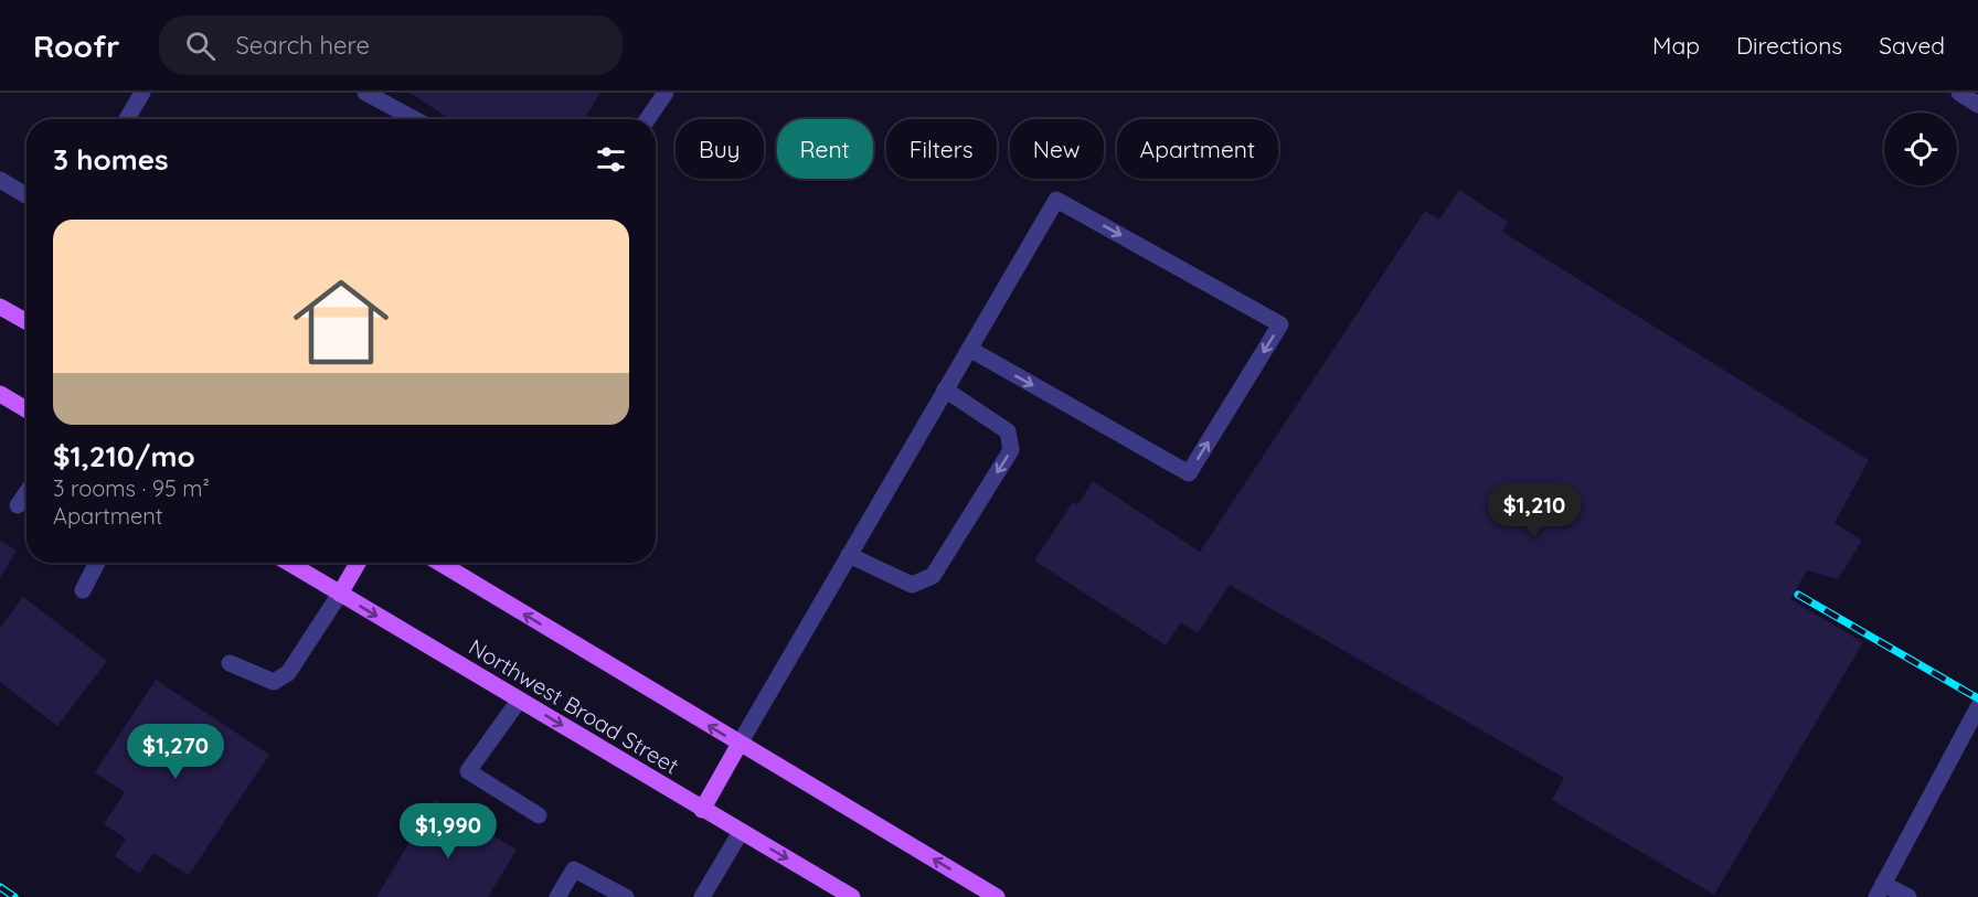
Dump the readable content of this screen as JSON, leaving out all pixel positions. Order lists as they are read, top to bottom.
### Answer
{
  "streets": {
    "main road": ["Northwest Broad Street"]
  },
  "page": {
    "header": "Roofr",
    "search": "Search here",
    "nav": ["Map", "Directions", "Saved"],
    "chip": [
      "Buy",
      "Rent",
      "Filters",
      "New",
      "Apartment"
    ],
    "heading": "3 homes",
    "list": [
      {
        "name": "$1,210/mo",
        "note": "3 rooms · 95 m² · Apartment"
      }
    ],
    "price": ["$1,210", "$1,270", "$1,990"]
  }
}
